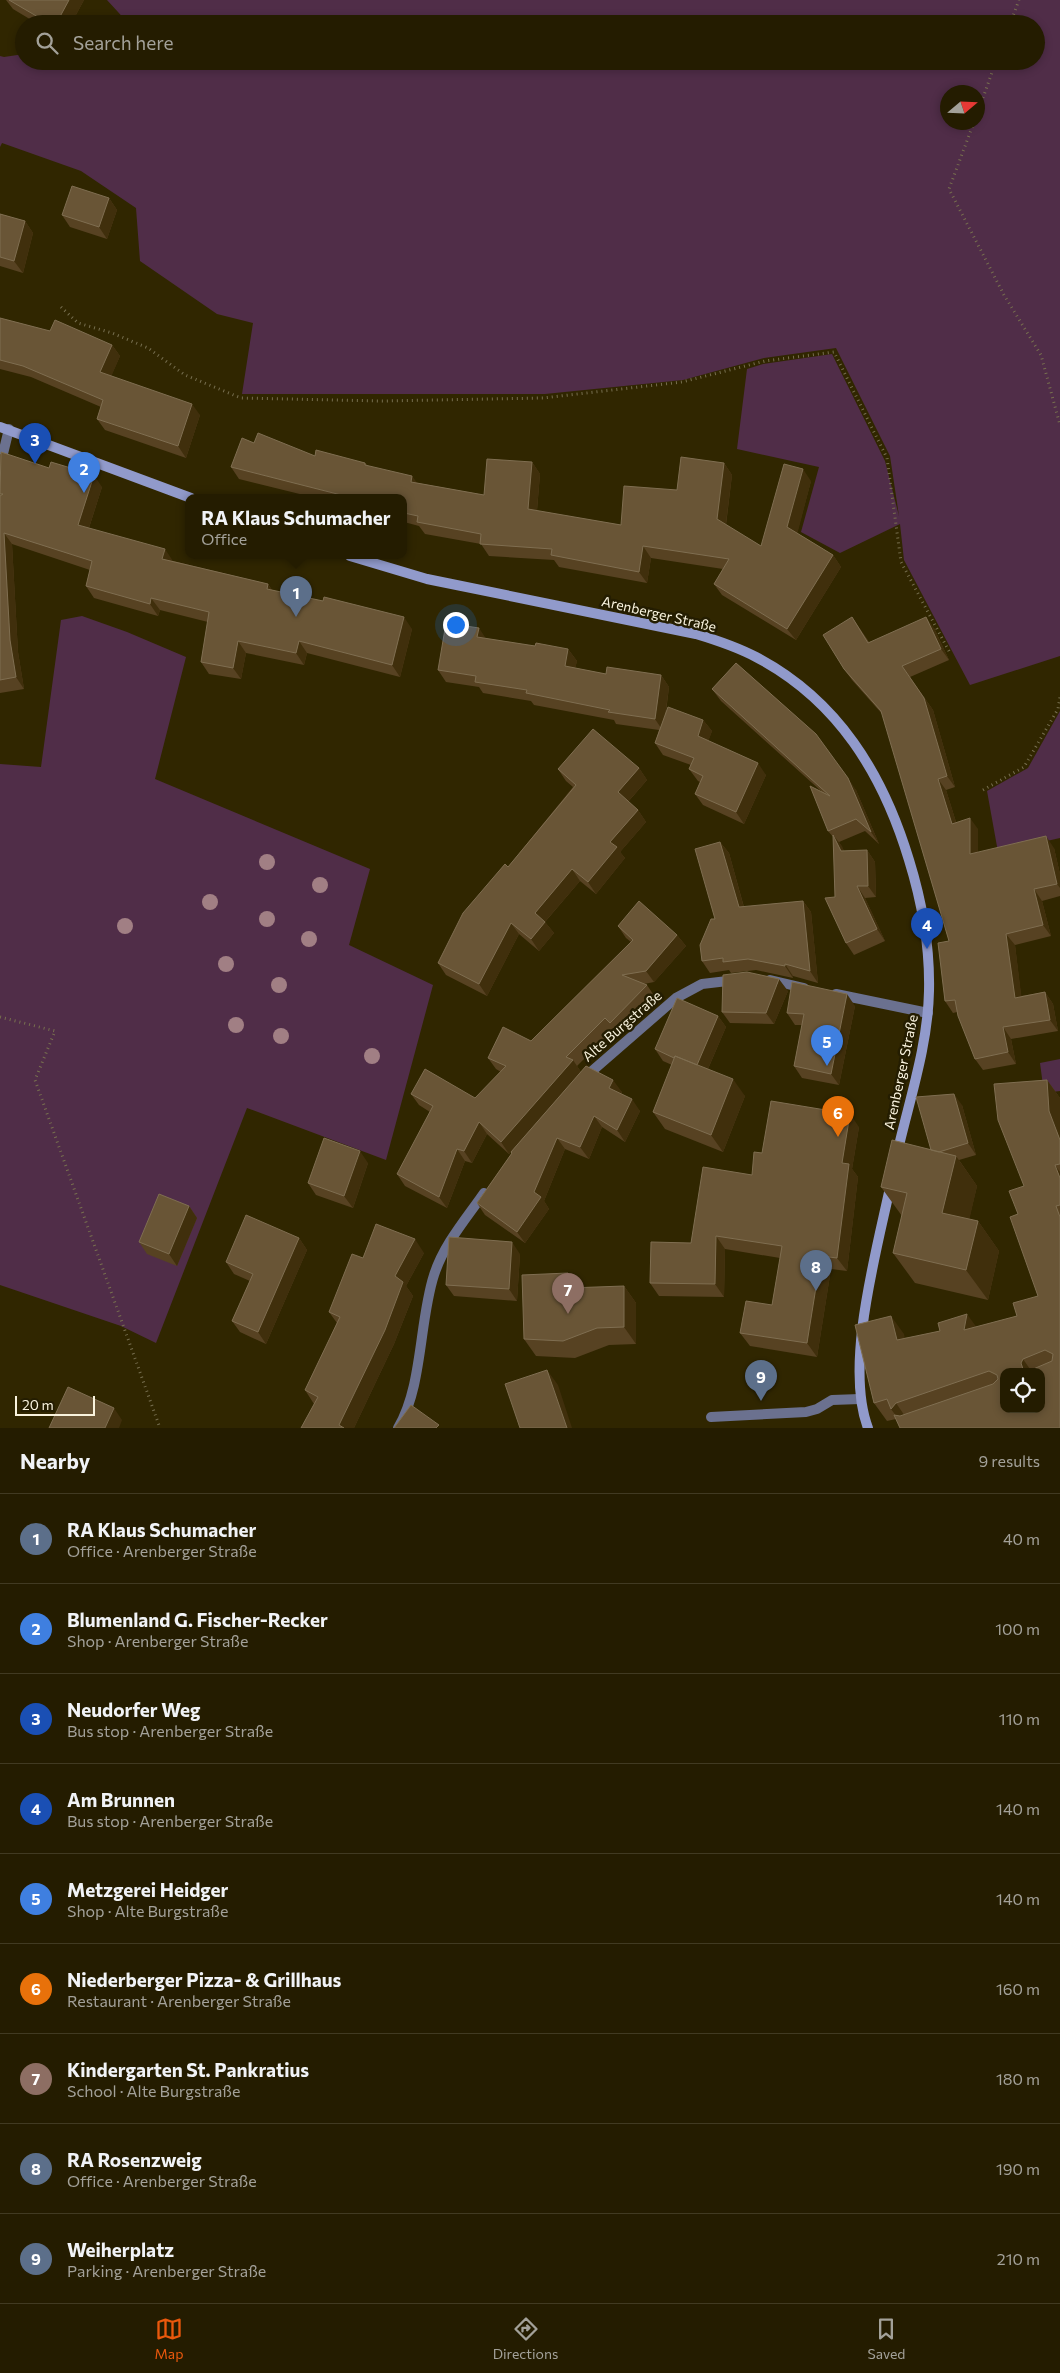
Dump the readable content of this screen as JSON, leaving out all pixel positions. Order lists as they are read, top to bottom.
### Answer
{
  "streets": {
    "main road": ["Arenberger Straße"],
    "street": ["Alte Burgstraße"]
  },
  "crossings": [
    ["Arenberger Straße", "Alte Burgstraße"]
  ],
  "scale_bar": "20 m",
  "north": "right",
  "page": {
    "search": "Search here",
    "pins": [
      "3",
      "2",
      "1",
      "4",
      "5",
      "6",
      "8",
      "7",
      "9"
    ],
    "popup": ["RA Klaus Schumacher", "Office"],
    "scale": "20 m",
    "heading": ["Nearby", "9 results"],
    "list": [
      {
        "mark": "1",
        "name": "RA Klaus Schumacher",
        "note": "Office · Arenberger Straße",
        "value": "40 m"
      },
      {
        "mark": "2",
        "name": "Blumenland G. Fischer-Recker",
        "note": "Shop · Arenberger Straße",
        "value": "100 m"
      },
      {
        "mark": "3",
        "name": "Neudorfer Weg",
        "note": "Bus stop · Arenberger Straße",
        "value": "110 m"
      },
      {
        "mark": "4",
        "name": "Am Brunnen",
        "note": "Bus stop · Arenberger Straße",
        "value": "140 m"
      },
      {
        "mark": "5",
        "name": "Metzgerei Heidger",
        "note": "Shop · Alte Burgstraße",
        "value": "140 m"
      },
      {
        "mark": "6",
        "name": "Niederberger Pizza- & Grillhaus",
        "note": "Restaurant · Arenberger Straße",
        "value": "160 m"
      },
      {
        "mark": "7",
        "name": "Kindergarten St. Pankratius",
        "note": "School · Alte Burgstraße",
        "value": "180 m"
      },
      {
        "mark": "8",
        "name": "RA Rosenzweig",
        "note": "Office · Arenberger Straße",
        "value": "190 m"
      },
      {
        "mark": "9",
        "name": "Weiherplatz",
        "note": "Parking · Arenberger Straße",
        "value": "210 m"
      }
    ],
    "nav": ["Map", "Directions", "Saved"]
  }
}
